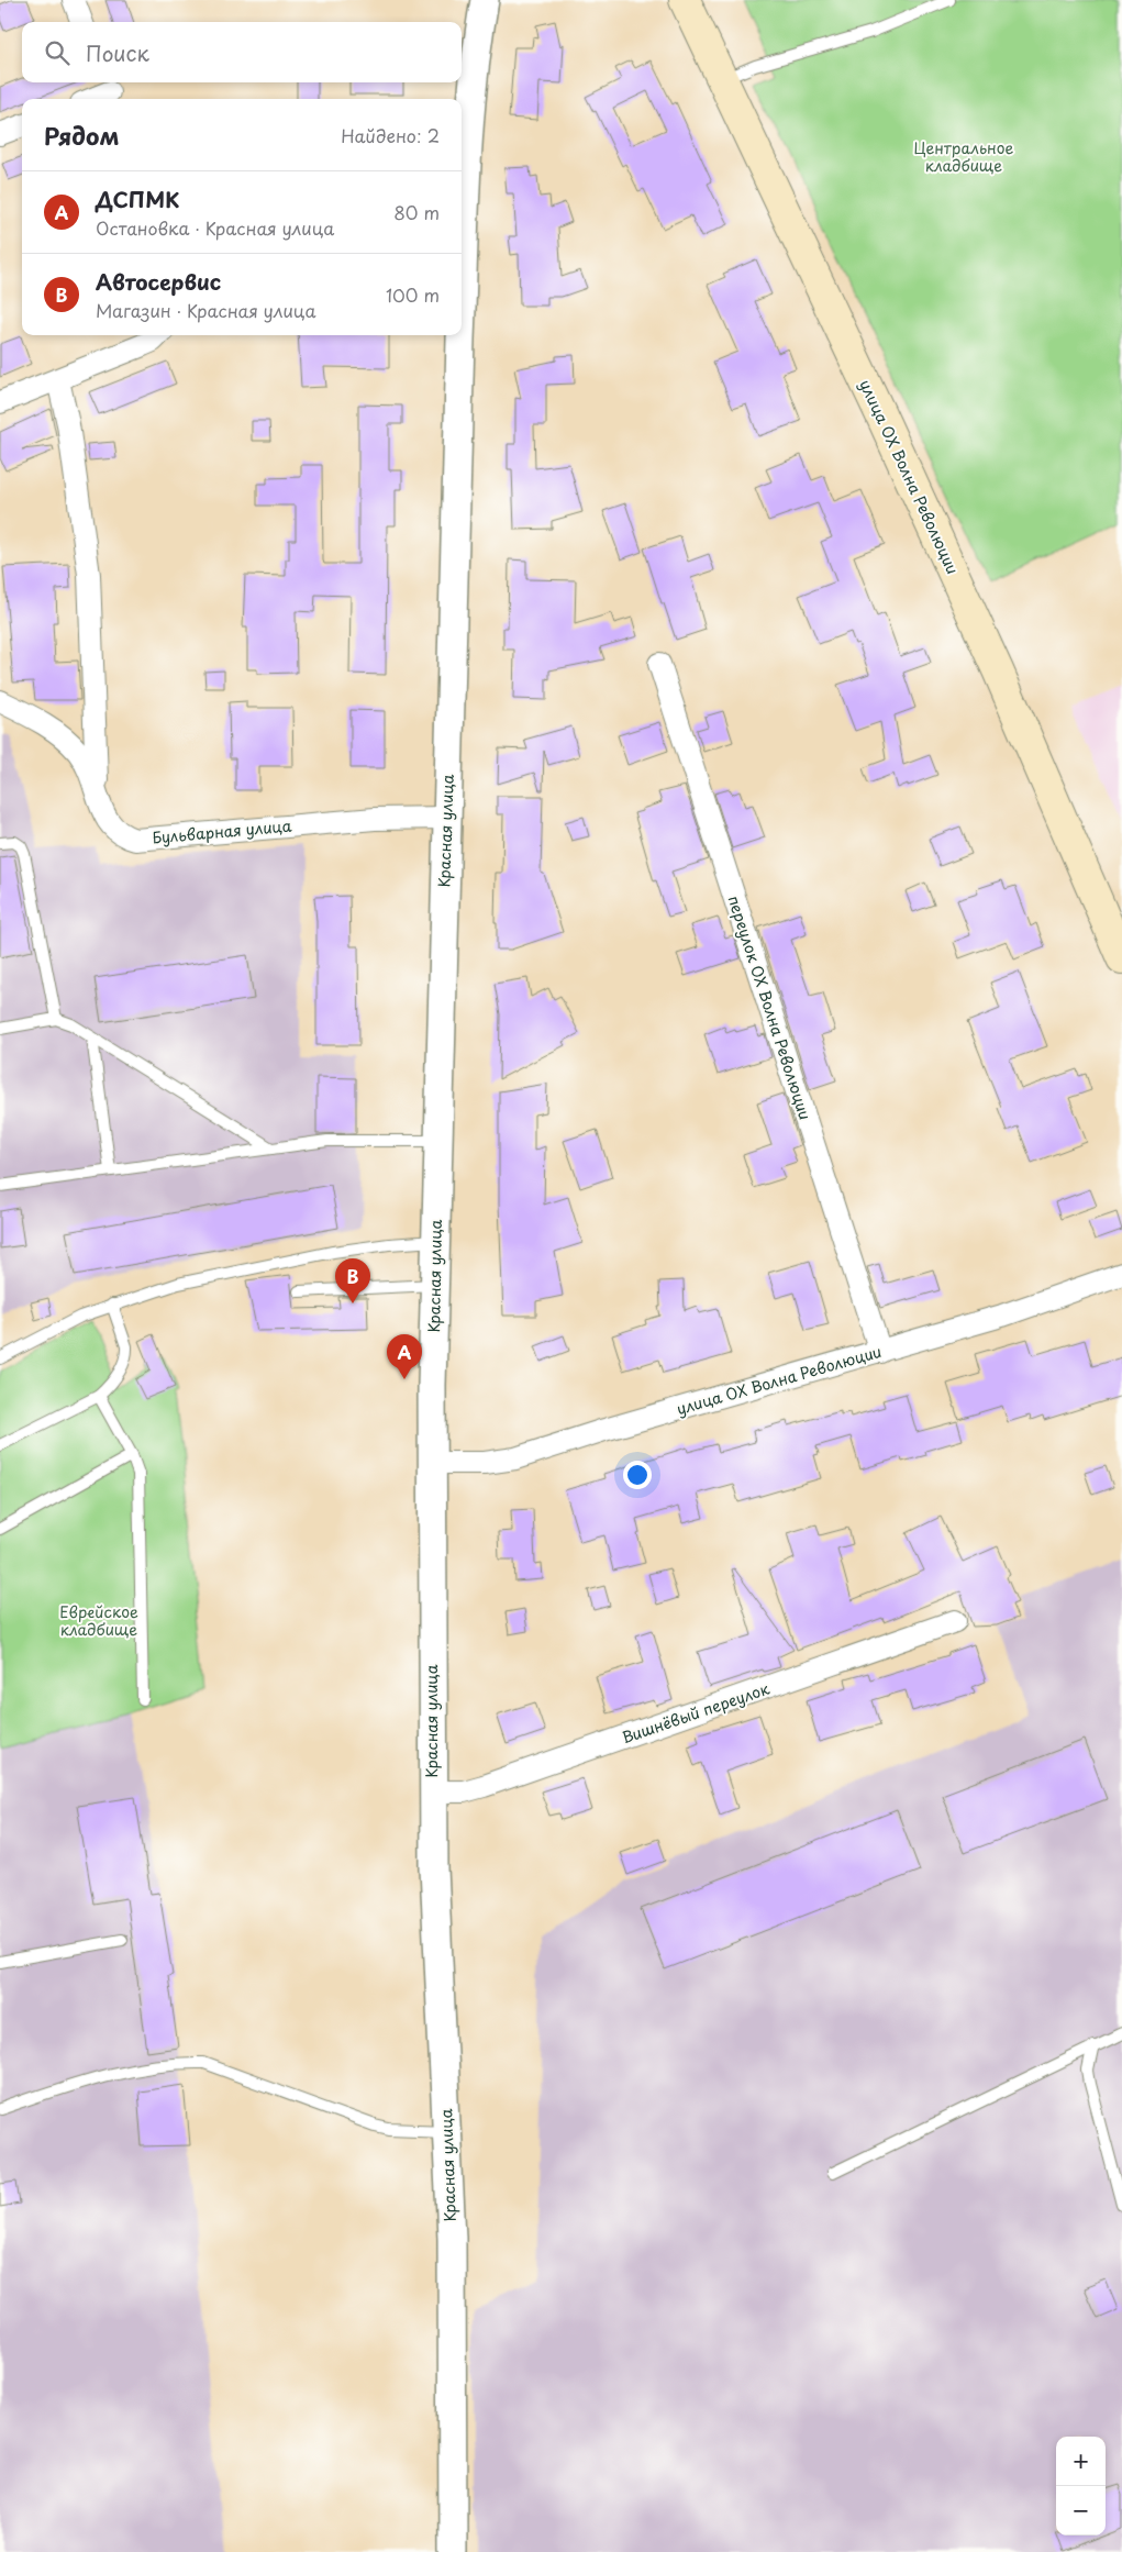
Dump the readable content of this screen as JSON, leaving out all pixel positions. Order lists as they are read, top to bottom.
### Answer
{
  "streets": {
    "main road": ["улица ОХ Волна Революции"],
    "street": [
      "Красная улица",
      "Бульварная улица",
      "переулок ОХ Волна Революции",
      "Вишнёвый переулок"
    ]
  },
  "crossings": [
    ["улица ОХ Волна Революции", "Красная улица"],
    ["улица ОХ Волна Революции", "переулок ОХ Волна Революции"],
    ["Красная улица", "Бульварная улица"],
    ["Красная улица", "Вишнёвый переулок"]
  ],
  "parks": ["Центральное кладбище", "Еврейское кладбище"],
  "page": {
    "search": "Поиск",
    "heading": ["Рядом", "Найдено: 2"],
    "list": [
      {
        "mark": "A",
        "name": "ДСПМК",
        "note": "Остановка · Красная улица",
        "value": "80 m"
      },
      {
        "mark": "B",
        "name": "Автосервис",
        "note": "Магазин · Красная улица",
        "value": "100 m"
      }
    ],
    "pins": ["B", "A"],
    "map_buttons": ["+", "−"]
  }
}
